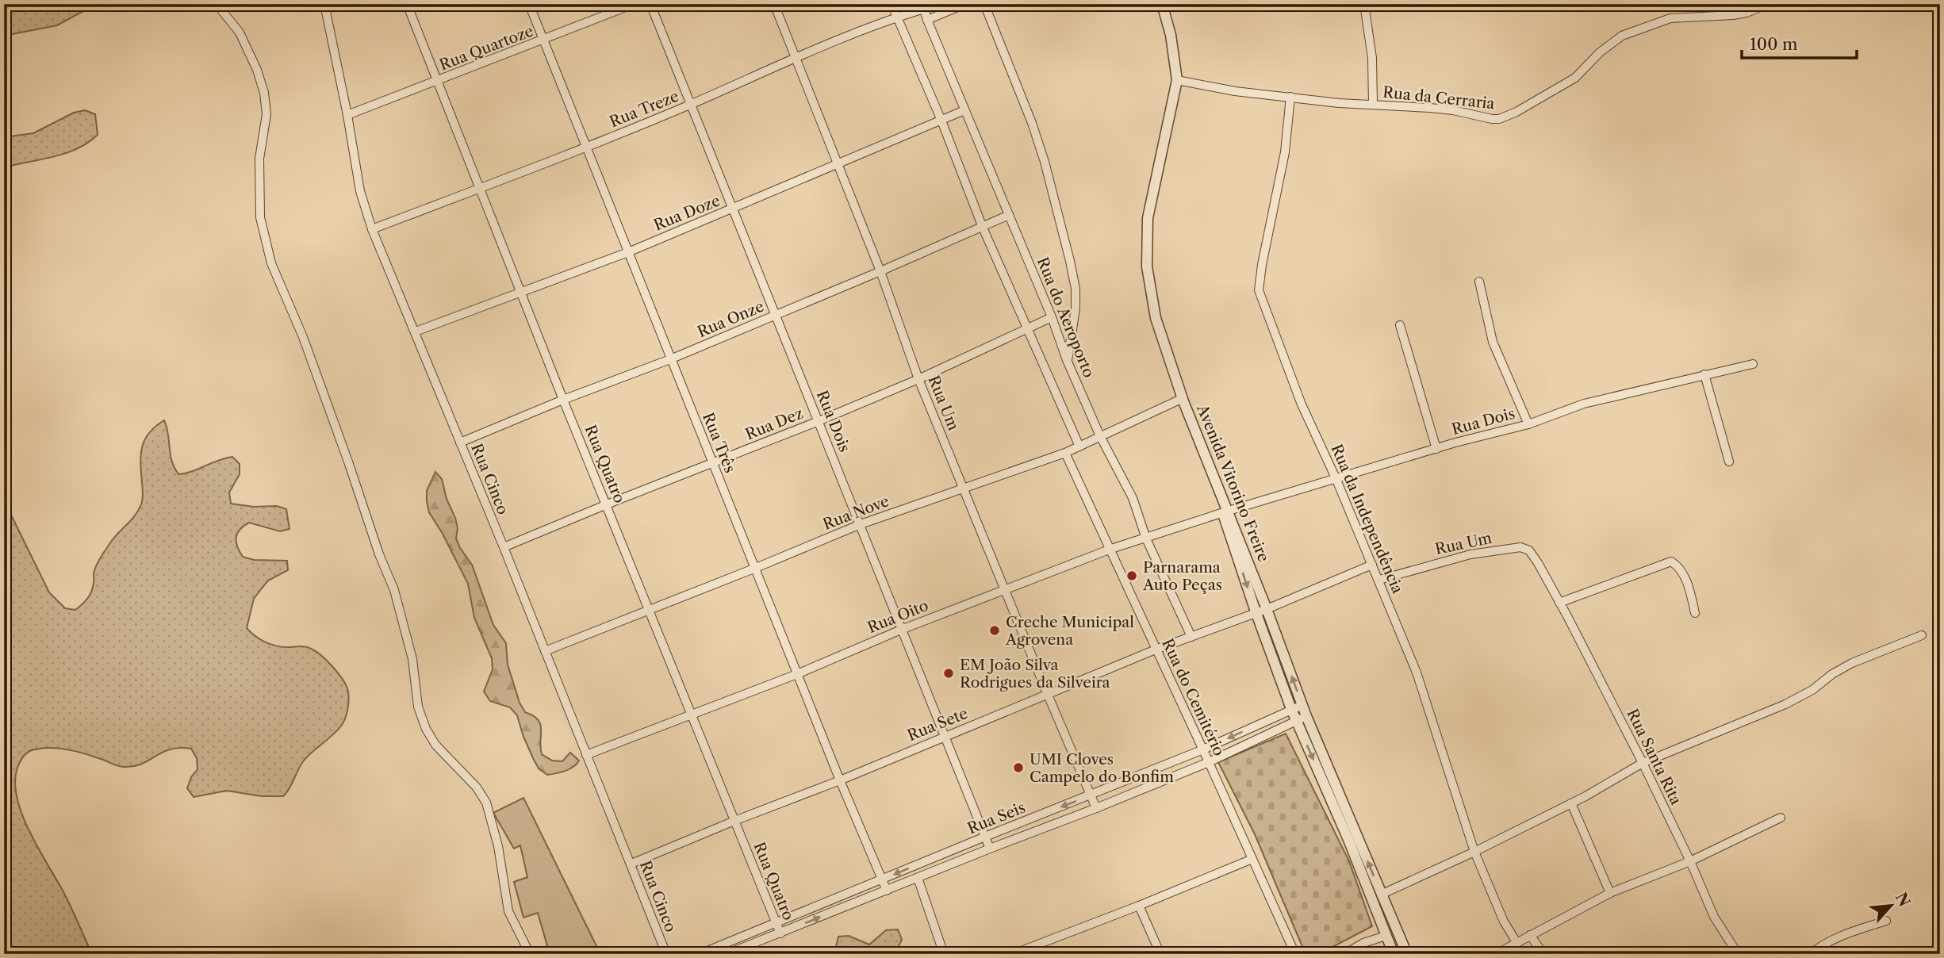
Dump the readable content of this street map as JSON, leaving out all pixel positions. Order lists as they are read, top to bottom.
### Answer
{
  "streets": {
    "street": [
      "Rua Quartoze",
      "Rua da Cerraria",
      "Rua Treze",
      "Rua Doze",
      "Rua do Aeroporto",
      "Rua Onze",
      "Rua Um",
      "Rua Dois",
      "Rua Dez",
      "Rua Três",
      "Rua Quatro",
      "Rua Cinco",
      "Avenida Vitorino Freire",
      "Rua Nove",
      "Rua da Independência",
      "Rua Oito",
      "Rua do Cemitério",
      "Rua Sete",
      "Rua Santa Rita",
      "Rua Seis"
    ]
  },
  "crossings": [
    ["Rua Quartoze", "Rua Três"],
    ["Rua Quartoze", "Rua Quatro"],
    ["Rua Quartoze", "Rua Cinco"],
    ["Rua da Cerraria", "Avenida Vitorino Freire"],
    ["Rua da Cerraria", "Rua da Independência"],
    ["Rua Treze", "Rua do Aeroporto"],
    ["Rua Treze", "Rua Um"],
    ["Rua Treze", "Rua Dois"],
    ["Rua Treze", "Rua Três"],
    ["Rua Treze", "Rua Quatro"],
    ["Rua Treze", "Rua Cinco"],
    ["Rua Doze", "Rua do Aeroporto"],
    ["Rua Doze", "Rua Um"],
    ["Rua Doze", "Rua Dois"],
    ["Rua Doze", "Rua Três"],
    ["Rua Doze", "Rua Quatro"],
    ["Rua Doze", "Rua Cinco"],
    ["Rua do Aeroporto", "Rua Onze"],
    ["Rua do Aeroporto", "Rua Dez"],
    ["Rua do Aeroporto", "Rua Nove"],
    ["Rua do Aeroporto", "Rua Oito"],
    ["Rua do Aeroporto", "Rua Sete"],
    ["Rua Onze", "Rua Um"],
    ["Rua Onze", "Rua Dois"],
    ["Rua Onze", "Rua Três"],
    ["Rua Onze", "Rua Quatro"],
    ["Rua Onze", "Rua Cinco"],
    ["Rua Um", "Rua Dez"],
    ["Rua Um", "Rua Nove"],
    ["Rua Um", "Rua da Independência"],
    ["Rua Um", "Rua Oito"],
    ["Rua Um", "Rua Sete"],
    ["Rua Um", "Rua Santa Rita"],
    ["Rua Um", "Rua Seis"],
    ["Rua Dois", "Rua Dez"],
    ["Rua Dois", "Avenida Vitorino Freire"],
    ["Rua Dois", "Rua Nove"],
    ["Rua Dois", "Rua da Independência"],
    ["Rua Dois", "Rua Oito"],
    ["Rua Dois", "Rua Sete"],
    ["Rua Dois", "Rua Seis"],
    ["Rua Dez", "Rua Três"],
    ["Rua Dez", "Rua Quatro"],
    ["Rua Dez", "Rua Cinco"],
    ["Rua Três", "Rua Nove"],
    ["Rua Três", "Rua Oito"],
    ["Rua Três", "Rua Sete"],
    ["Rua Três", "Rua Seis"],
    ["Rua Quatro", "Rua Nove"],
    ["Rua Quatro", "Rua Oito"],
    ["Rua Quatro", "Rua Sete"],
    ["Rua Quatro", "Rua Seis"],
    ["Rua Cinco", "Rua Nove"],
    ["Rua Cinco", "Rua Oito"],
    ["Rua Cinco", "Rua Sete"],
    ["Avenida Vitorino Freire", "Rua Nove"],
    ["Avenida Vitorino Freire", "Rua Oito"],
    ["Avenida Vitorino Freire", "Rua Sete"],
    ["Avenida Vitorino Freire", "Rua Seis"],
    ["Rua Nove", "Rua do Cemitério"],
    ["Rua Oito", "Rua do Cemitério"],
    ["Rua do Cemitério", "Rua Sete"],
    ["Rua do Cemitério", "Rua Seis"]
  ],
  "places": [
    "Parnarama Auto Peças",
    "Creche Municipal Agrovena",
    "EM João Silva Rodrigues da Silveira",
    "UMI Cloves Campelo do Bonfim"
  ],
  "scale_bar": "100 m",
  "north": "top right"
}
